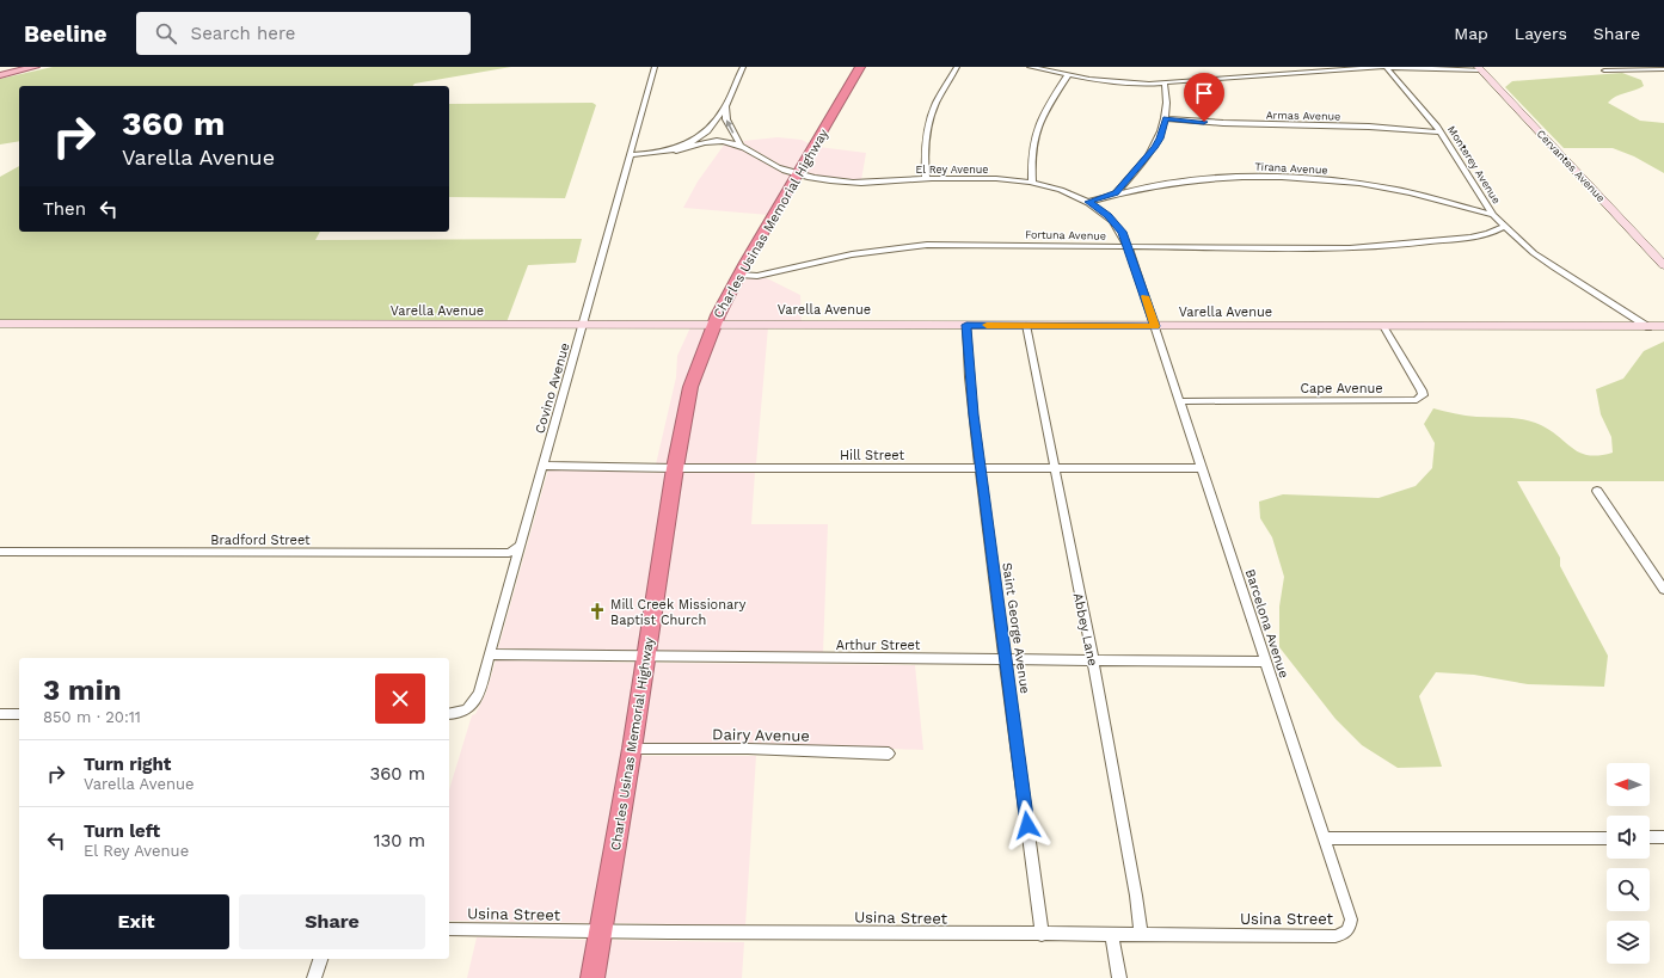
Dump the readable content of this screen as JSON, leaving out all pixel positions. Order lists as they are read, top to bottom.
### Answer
{
  "streets": {
    "highway": ["Charles Usinas Memorial Highway"],
    "street": [
      "Armas Avenue",
      "Monterey Avenue",
      "Cervantes Avenue",
      "Tirana Avenue",
      "El Rey Avenue",
      "Fortuna Avenue",
      "Varella Avenue",
      "Covino Avenue",
      "Cape Avenue",
      "Hill Street",
      "Bradford Street",
      "Barcelona Avenue",
      "Saint George Avenue",
      "Abbey Lane",
      "Arthur Street",
      "Dairy Avenue",
      "Usina Street"
    ]
  },
  "crossings": [
    ["Armas Avenue", "Monterey Avenue"],
    ["Armas Avenue", "Tirana Avenue"],
    ["Armas Avenue", "El Rey Avenue"],
    ["Monterey Avenue", "Tirana Avenue"],
    ["Monterey Avenue", "Fortuna Avenue"],
    ["Monterey Avenue", "Varella Avenue"],
    ["Tirana Avenue", "El Rey Avenue"],
    ["El Rey Avenue", "Charles Usinas Memorial Highway"],
    ["El Rey Avenue", "Fortuna Avenue"],
    ["El Rey Avenue", "Varella Avenue"],
    ["El Rey Avenue", "Barcelona Avenue"],
    ["Charles Usinas Memorial Highway", "Fortuna Avenue"],
    ["Charles Usinas Memorial Highway", "Varella Avenue"],
    ["Charles Usinas Memorial Highway", "Hill Street"],
    ["Charles Usinas Memorial Highway", "Arthur Street"],
    ["Charles Usinas Memorial Highway", "Dairy Avenue"],
    ["Charles Usinas Memorial Highway", "Usina Street"],
    ["Varella Avenue", "Covino Avenue"],
    ["Varella Avenue", "Cape Avenue"],
    ["Varella Avenue", "Barcelona Avenue"],
    ["Varella Avenue", "Saint George Avenue"],
    ["Varella Avenue", "Abbey Lane"],
    ["Covino Avenue", "Hill Street"],
    ["Covino Avenue", "Bradford Street"],
    ["Covino Avenue", "Arthur Street"],
    ["Cape Avenue", "Barcelona Avenue"],
    ["Hill Street", "Barcelona Avenue"],
    ["Hill Street", "Saint George Avenue"],
    ["Hill Street", "Abbey Lane"],
    ["Barcelona Avenue", "Arthur Street"],
    ["Barcelona Avenue", "Usina Street"],
    ["Saint George Avenue", "Arthur Street"],
    ["Saint George Avenue", "Usina Street"],
    ["Abbey Lane", "Arthur Street"],
    ["Abbey Lane", "Usina Street"]
  ],
  "places": {
    "church": ["Mill Creek Missionary Baptist Church"]
  },
  "north": "left",
  "page": {
    "header": "Beeline",
    "search": "Search here",
    "nav": ["Map", "Layers", "Share"],
    "turn": ["360 m", "Varella Avenue"],
    "then": "Then",
    "heading": ["3 min", "850 m · 20:11"],
    "list": [
      {
        "name": "Turn right",
        "note": "Varella Avenue",
        "value": "360 m"
      },
      {
        "name": "Turn left",
        "note": "El Rey Avenue",
        "value": "130 m"
      }
    ],
    "buttons": ["Exit", "Share"]
  }
}
